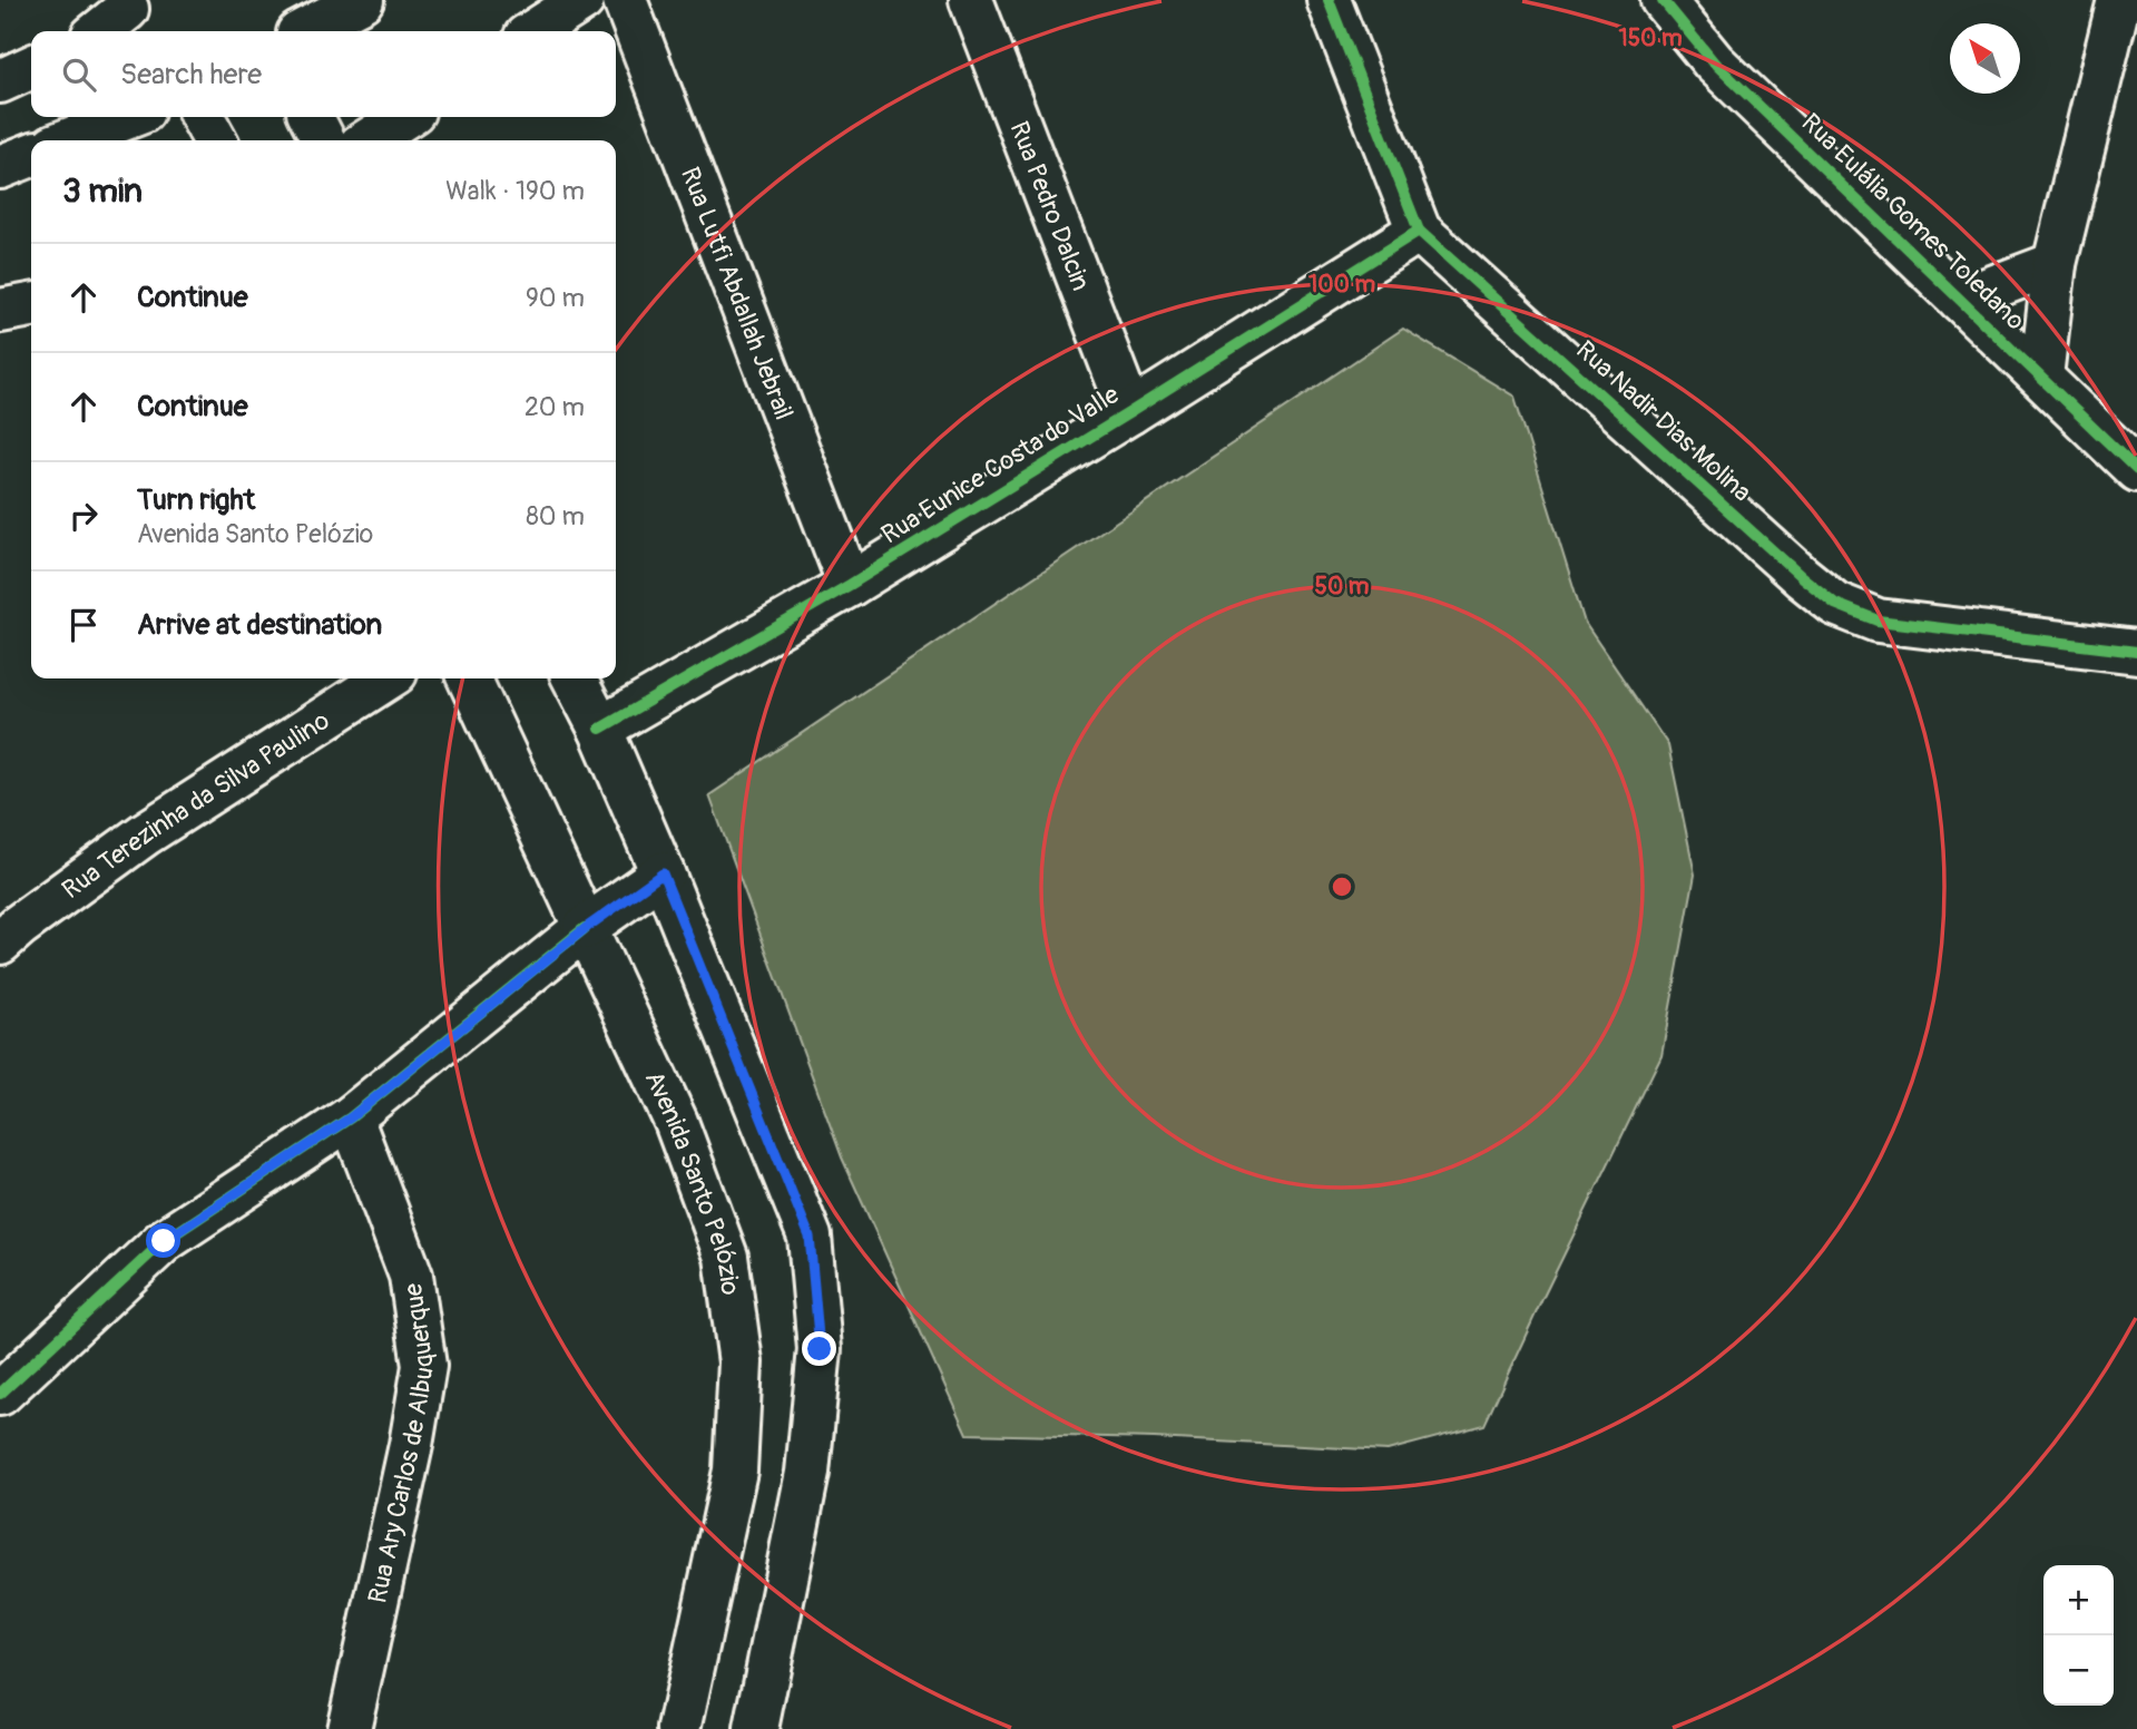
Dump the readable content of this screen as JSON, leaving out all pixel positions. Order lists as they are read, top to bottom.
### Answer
{
  "streets": {
    "street": [
      "Rua Pedro Dalcin",
      "Rua Eulália Gomes Toledano",
      "Rua Lutfi Abdallah Jebrail",
      "Rua Nadir Dias Molina",
      "Rua Eunice Costa do Valle",
      "Rua Terezinha da Silva Paulino",
      "Avenida Santo Pelózio",
      "Rua Ary Carlos de Albuquerque"
    ]
  },
  "crossings": [
    ["Rua Pedro Dalcin", "Rua Eunice Costa do Valle"],
    ["Rua Lutfi Abdallah Jebrail", "Rua Eunice Costa do Valle"],
    ["Rua Nadir Dias Molina", "Rua Eunice Costa do Valle"]
  ],
  "north": "top left",
  "page": {
    "search": "Search here",
    "heading": ["3 min", "Walk · 190 m"],
    "list": [
      ["Continue", "90 m"],
      ["Continue", "20 m"],
      ["Turn right", "Avenida Santo Pelózio", "80 m"],
      "Arrive at destination"
    ],
    "map_buttons": ["+", "−"]
  },
  "rings": ["150 m", "100 m", "50 m"]
}
